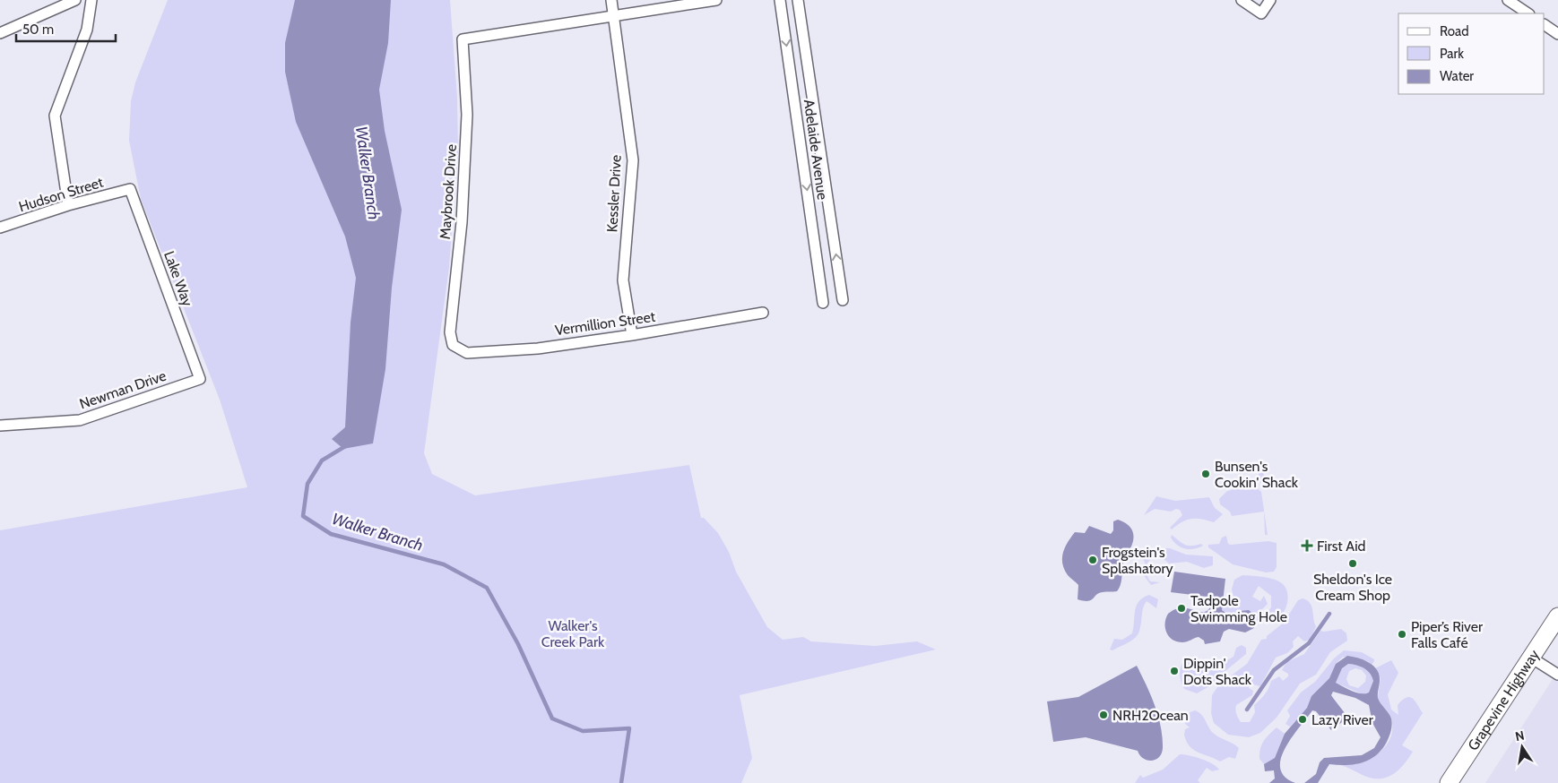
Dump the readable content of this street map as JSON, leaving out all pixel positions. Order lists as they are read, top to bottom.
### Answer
{
  "streets": {
    "main road": ["Grapevine Highway"],
    "street": [
      "Adelaide Avenue",
      "Maybrook Drive",
      "Kessler Drive",
      "Hudson Street",
      "Lake Way",
      "Vermillion Street",
      "Newman Drive"
    ]
  },
  "crossings": [
    ["Maybrook Drive", "Kessler Drive"],
    ["Maybrook Drive", "Vermillion Street"],
    ["Kessler Drive", "Vermillion Street"],
    ["Hudson Street", "Lake Way"],
    ["Lake Way", "Newman Drive"]
  ],
  "water": ["Walker Branch"],
  "parks": ["Walker's Creek Park"],
  "places": {
    "other": [
      "Bunsen's Cookin' Shack",
      "Frogstein's Splashatory",
      "Sheldon's Ice Cream Shop",
      "Tadpole Swimming Hole",
      "Piper’s River Falls Café",
      "Dippin' Dots Shack",
      "NRH2Ocean",
      "Lazy River"
    ],
    "health": ["First Aid"]
  },
  "legend": ["Road", "Park", "Water"],
  "scale_bar": "50 m",
  "north": "top"
}
